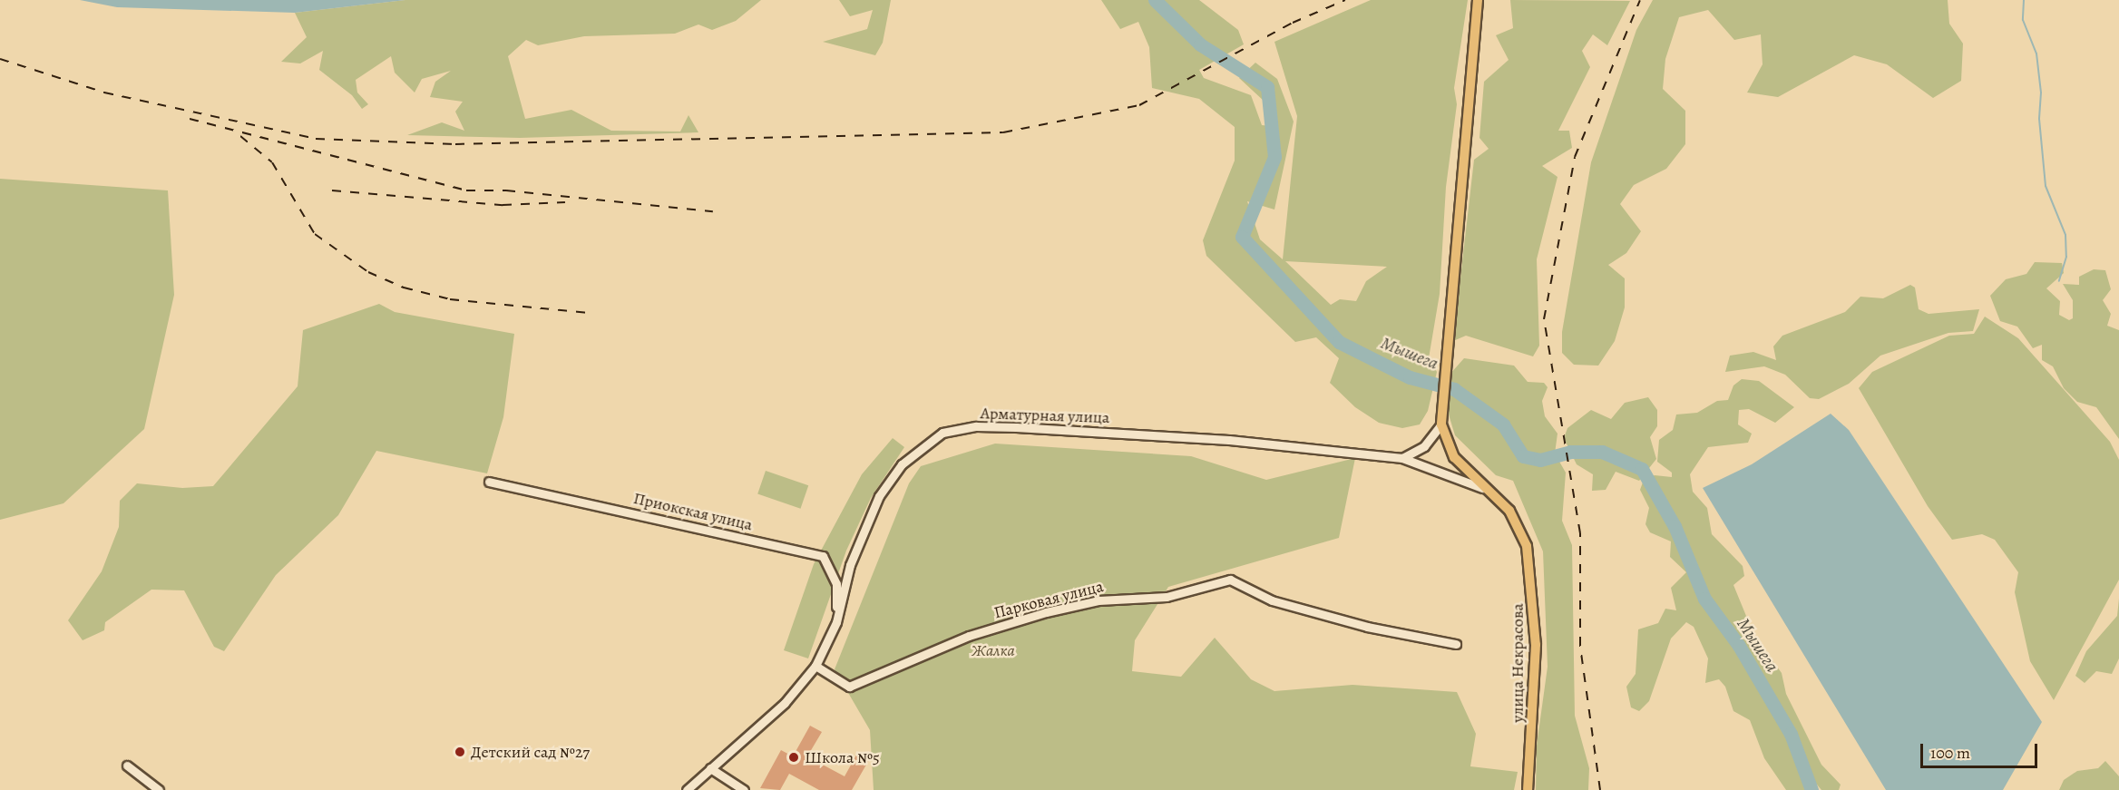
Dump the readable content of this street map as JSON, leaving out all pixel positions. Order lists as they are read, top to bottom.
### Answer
{
  "streets": {
    "main road": ["улица Некрасова"],
    "street": ["Арматурная улица", "Приокская улица", "Парковая улица"]
  },
  "crossings": [
    ["Арматурная улица", "Приокская улица"],
    ["Арматурная улица", "Парковая улица"],
    ["Арматурная улица", "улица Некрасова"]
  ],
  "water": ["Мышега"],
  "parks": ["Жалка"],
  "places": ["Детский сад №27", "Школа №5"],
  "scale_bar": "100 m"
}
